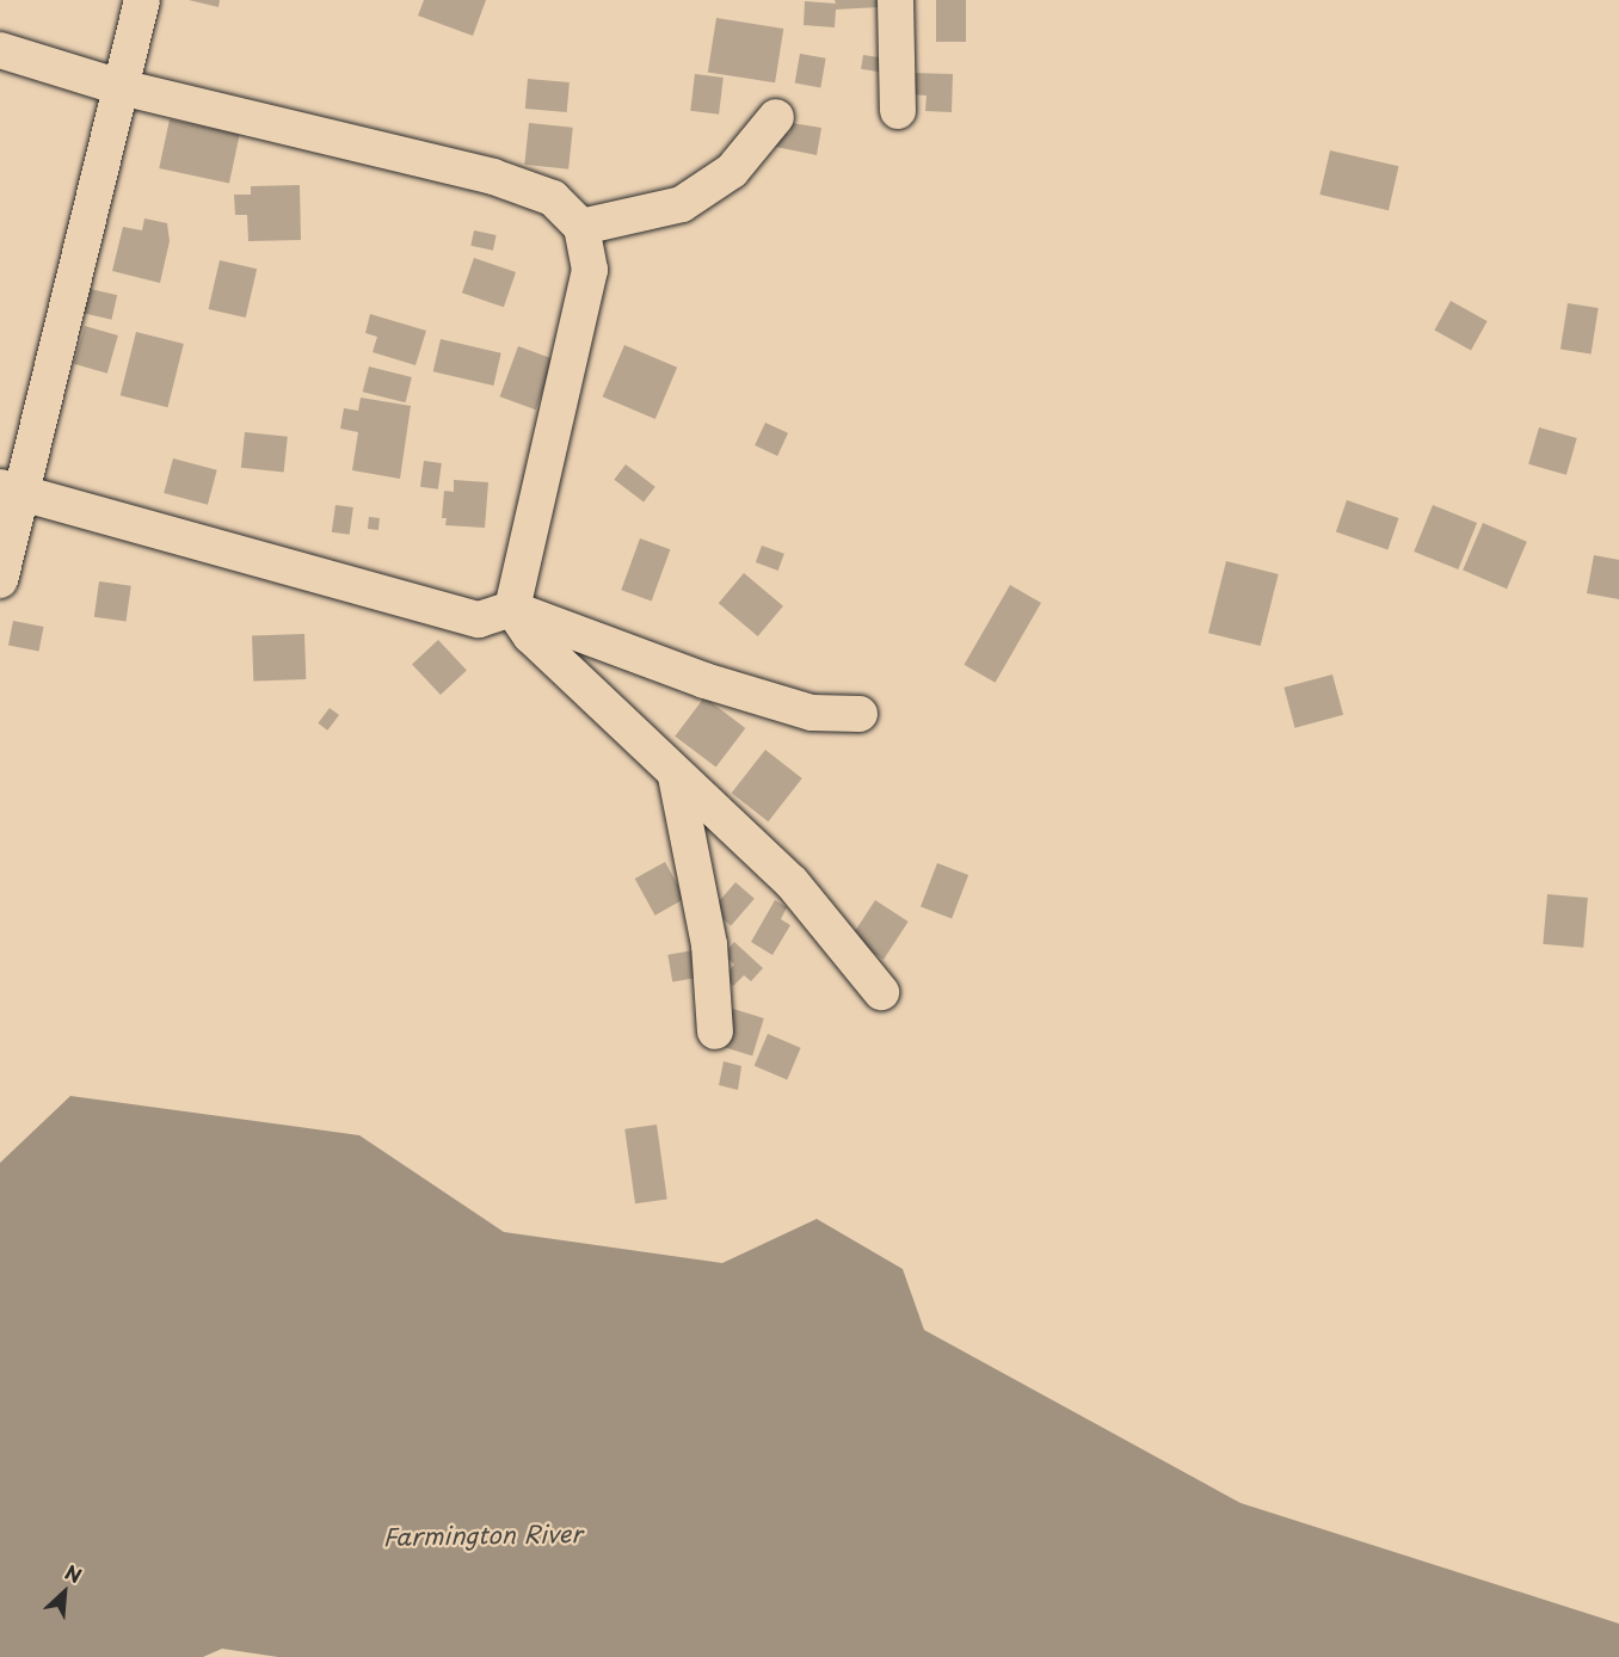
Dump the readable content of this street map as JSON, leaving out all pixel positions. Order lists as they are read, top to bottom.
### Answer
{
  "water": ["Farmington River"],
  "north": "top right"
}
